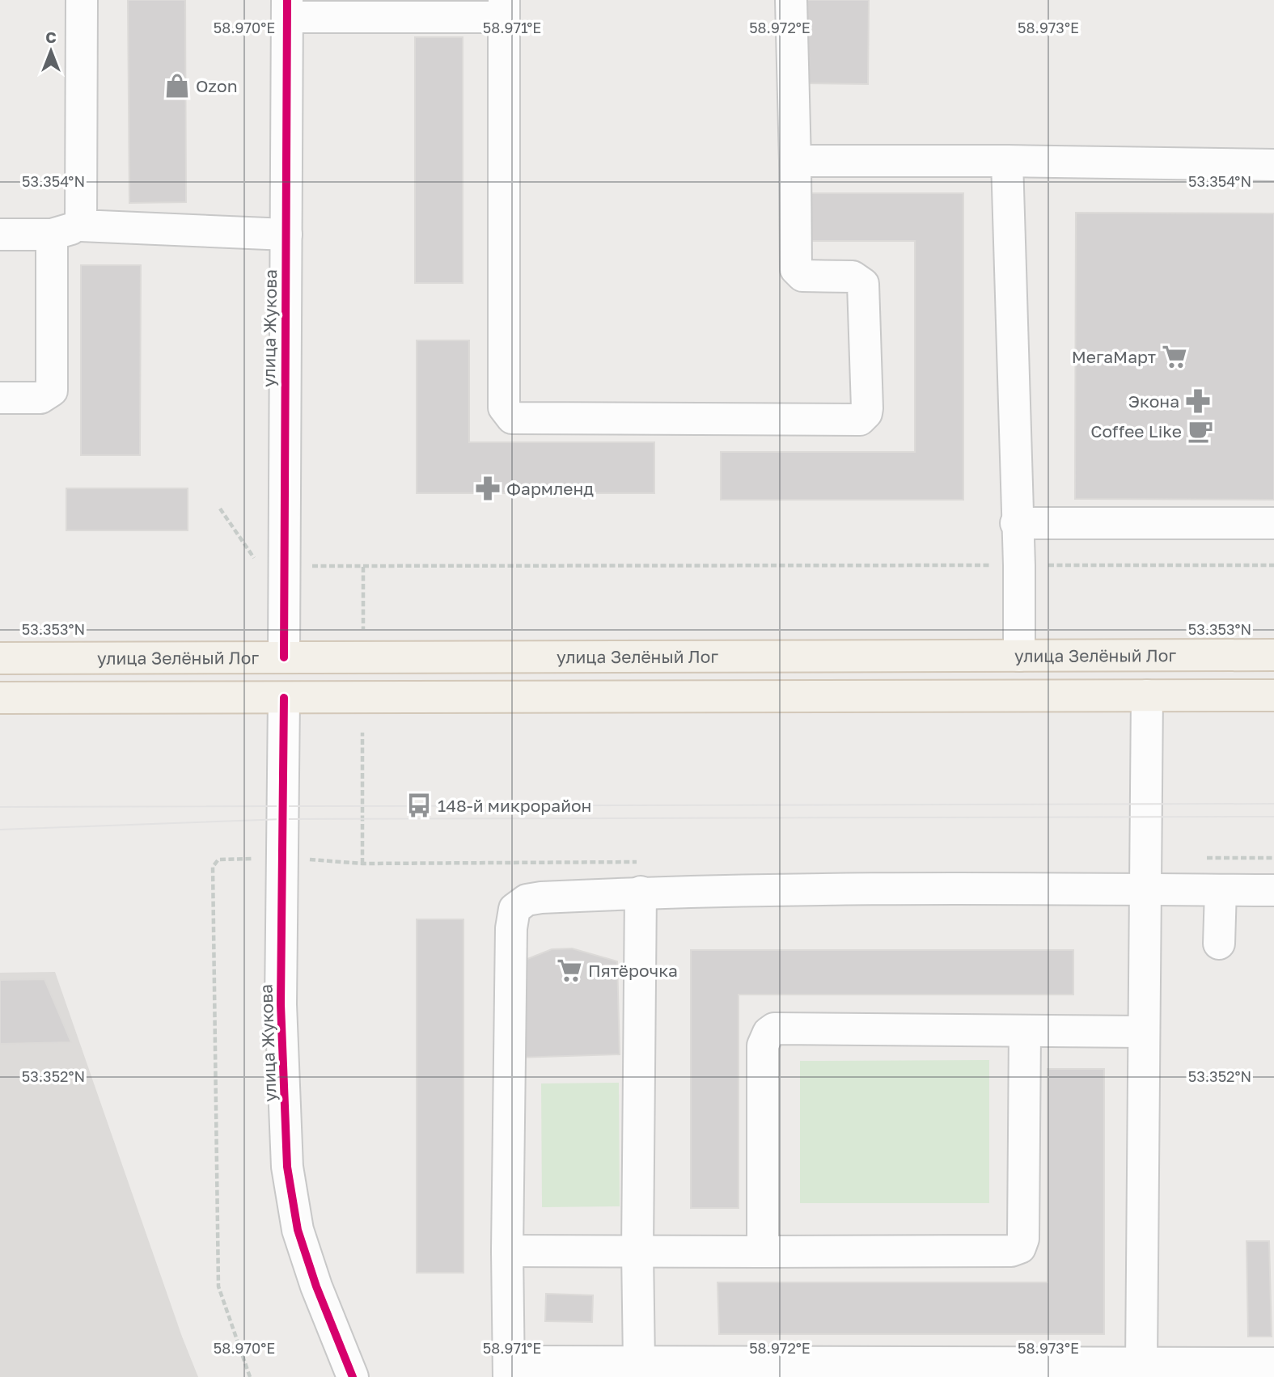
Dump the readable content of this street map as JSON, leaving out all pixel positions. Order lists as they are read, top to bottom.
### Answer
{
  "streets": {
    "main road": ["улица Жукова", "улица Зелёный Лог"]
  },
  "crossings": [
    ["улица Жукова", "улица Зелёный Лог"]
  ],
  "places": {
    "shop": ["Ozon"],
    "supermarket": ["МегаМарт", "Пятёрочка"],
    "pharmacy": ["Экона", "Фармленд"],
    "cafe": ["Coffee Like"],
    "bus stop": ["148-й микрорайон"]
  },
  "north": "top",
  "coordinates": [
    "58.970°E",
    "58.971°E",
    "58.972°E",
    "58.973°E",
    "53.354°N",
    "53.353°N",
    "53.352°N"
  ]
}
